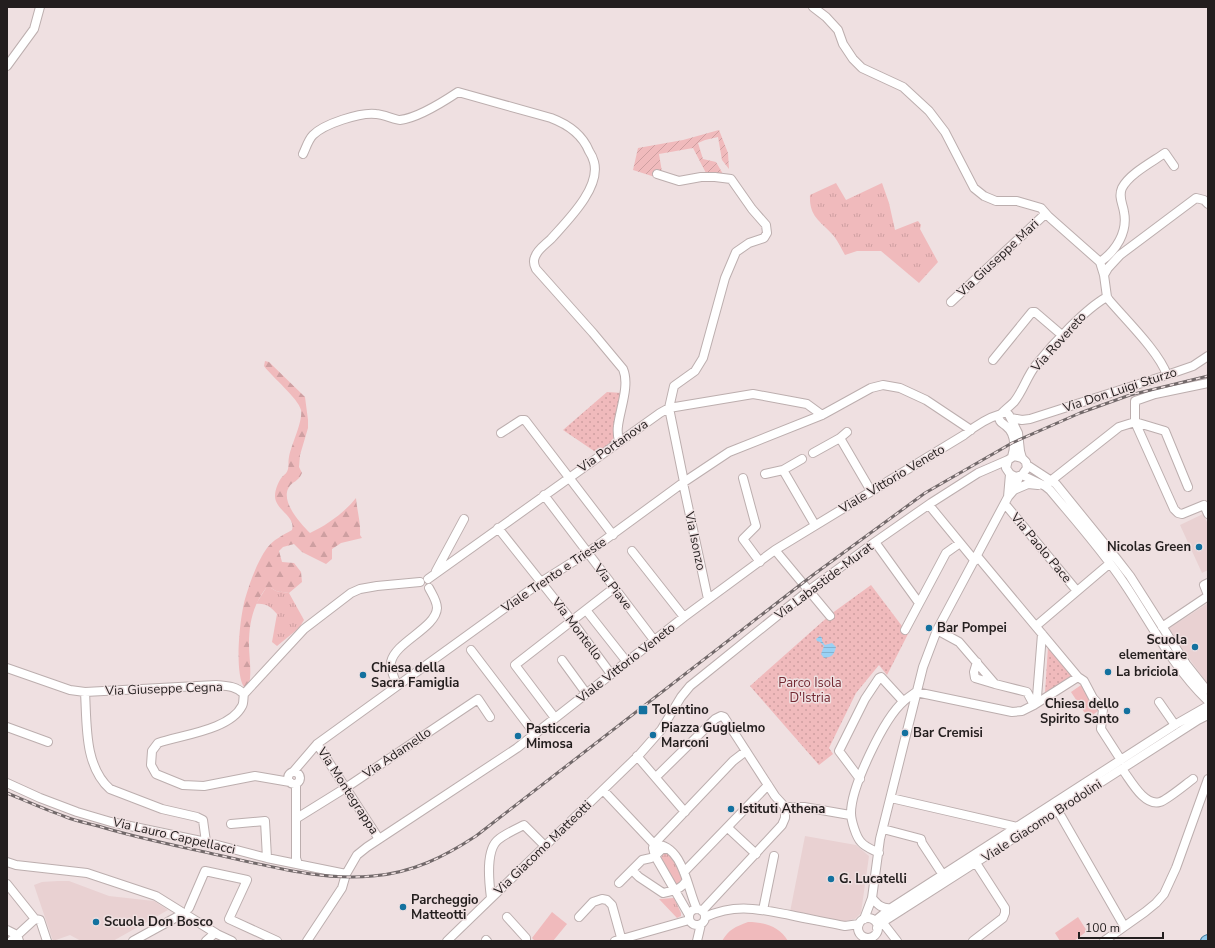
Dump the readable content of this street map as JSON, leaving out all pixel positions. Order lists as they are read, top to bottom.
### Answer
{
  "streets": {
    "street": [
      "Via Giuseppe Mari",
      "Via Rovereto",
      "Via Don Luigi Sturzo",
      "Via Portanova",
      "Viale Vittorio Veneto",
      "Via Isonzo",
      "Via Paolo Pace",
      "Viale Trento e Trieste",
      "Via Labastide-Murat",
      "Via Piave",
      "Via Montello",
      "Via Giuseppe Cegna",
      "Via Adamello",
      "Via Montegrappa",
      "Viale Giacomo Brodolini",
      "Via Lauro Cappellacci",
      "Via Giacomo Matteotti"
    ]
  },
  "crossings": [
    ["Via Rovereto", "Viale Vittorio Veneto"],
    ["Via Portanova", "Via Isonzo"],
    ["Via Portanova", "Viale Trento e Trieste"],
    ["Via Portanova", "Via Piave"],
    ["Via Portanova", "Via Montello"],
    ["Viale Vittorio Veneto", "Via Isonzo"],
    ["Viale Vittorio Veneto", "Viale Trento e Trieste"],
    ["Viale Vittorio Veneto", "Via Piave"],
    ["Viale Vittorio Veneto", "Via Montello"],
    ["Viale Vittorio Veneto", "Via Montegrappa"],
    ["Viale Vittorio Veneto", "Via Lauro Cappellacci"],
    ["Via Isonzo", "Viale Trento e Trieste"],
    ["Viale Trento e Trieste", "Via Piave"],
    ["Viale Trento e Trieste", "Via Montello"],
    ["Viale Trento e Trieste", "Via Montegrappa"],
    ["Via Labastide-Murat", "Via Giacomo Matteotti"],
    ["Via Adamello", "Via Montegrappa"]
  ],
  "parks": ["Parco Isola D'Istria"],
  "places": {
    "other": [
      "Nicolas Green",
      "Bar Pompei",
      "Scuola elementare",
      "La briciola",
      "Chiesa della Sacra Famiglia",
      "Chiesa dello Spirito Santo",
      "Bar Cremisi",
      "Piazza Guglielmo Marconi",
      "Pasticceria Mimosa",
      "Istituti Athena",
      "G. Lucatelli",
      "Parcheggio Matteotti",
      "Scuola Don Bosco"
    ],
    "transit": ["Tolentino"]
  },
  "scale_bar": "100 m"
}
